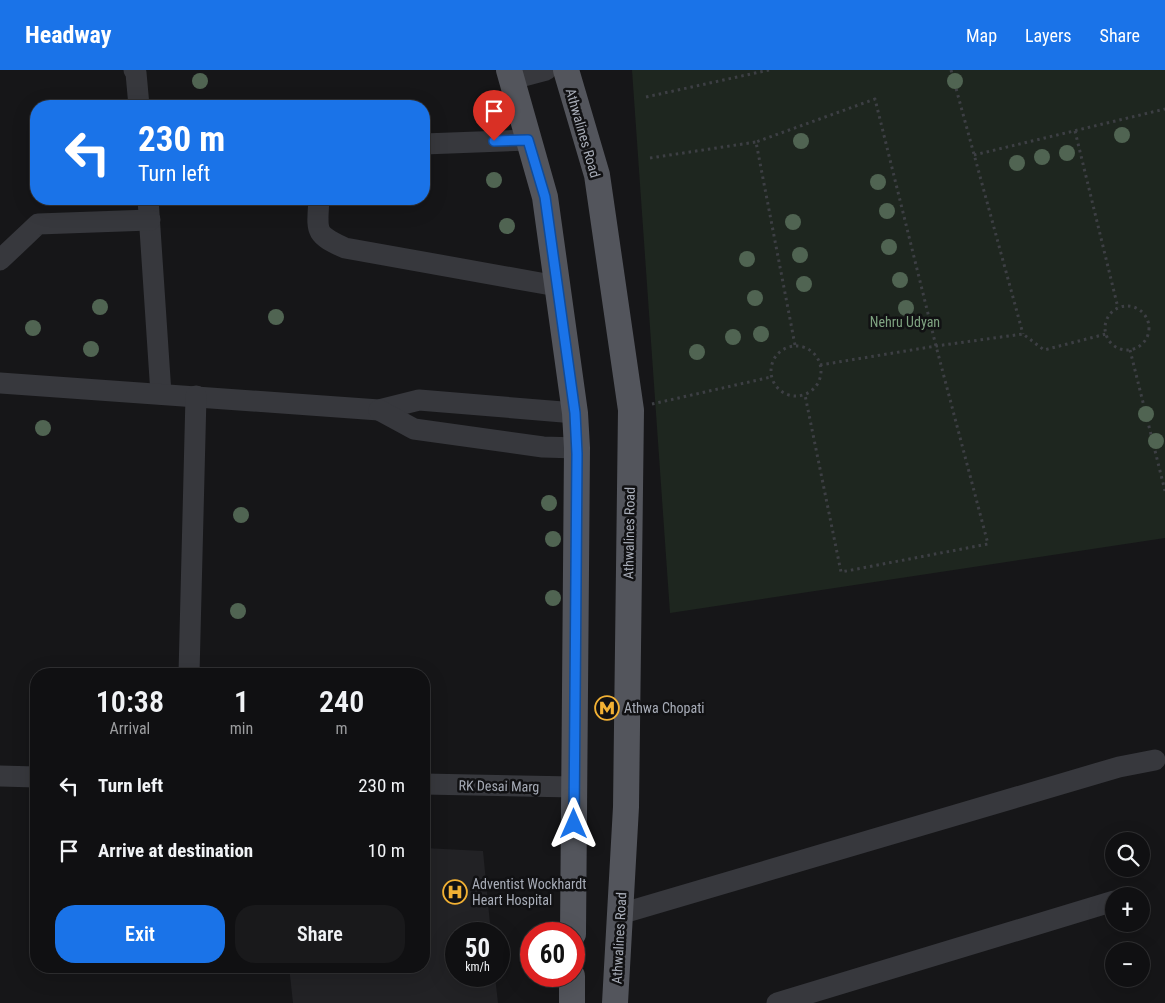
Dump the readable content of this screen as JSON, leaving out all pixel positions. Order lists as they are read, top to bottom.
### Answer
{
  "streets": {
    "main road": ["Athwalines Road"],
    "street": ["RK Desai Marg"]
  },
  "parks": ["Nehru Udyan"],
  "places": {
    "metro station": ["Athwa Chopati"],
    "hospital": ["Adventist Wockhardt Heart Hospital"]
  },
  "page": {
    "header": "Headway",
    "nav": ["Map", "Layers", "Share"],
    "turn": ["230 m", "Turn left"],
    "eta": [
      "10:38",
      "Arrival",
      "1",
      "min",
      "240",
      "m"
    ],
    "list": [
      {
        "name": "Turn left",
        "value": "230 m"
      },
      {
        "name": "Arrive at destination",
        "value": "10 m"
      }
    ],
    "map_buttons": ["+", "−"],
    "buttons": ["Exit", "Share"],
    "speed": "50 km/h",
    "limit": "60"
  }
}
